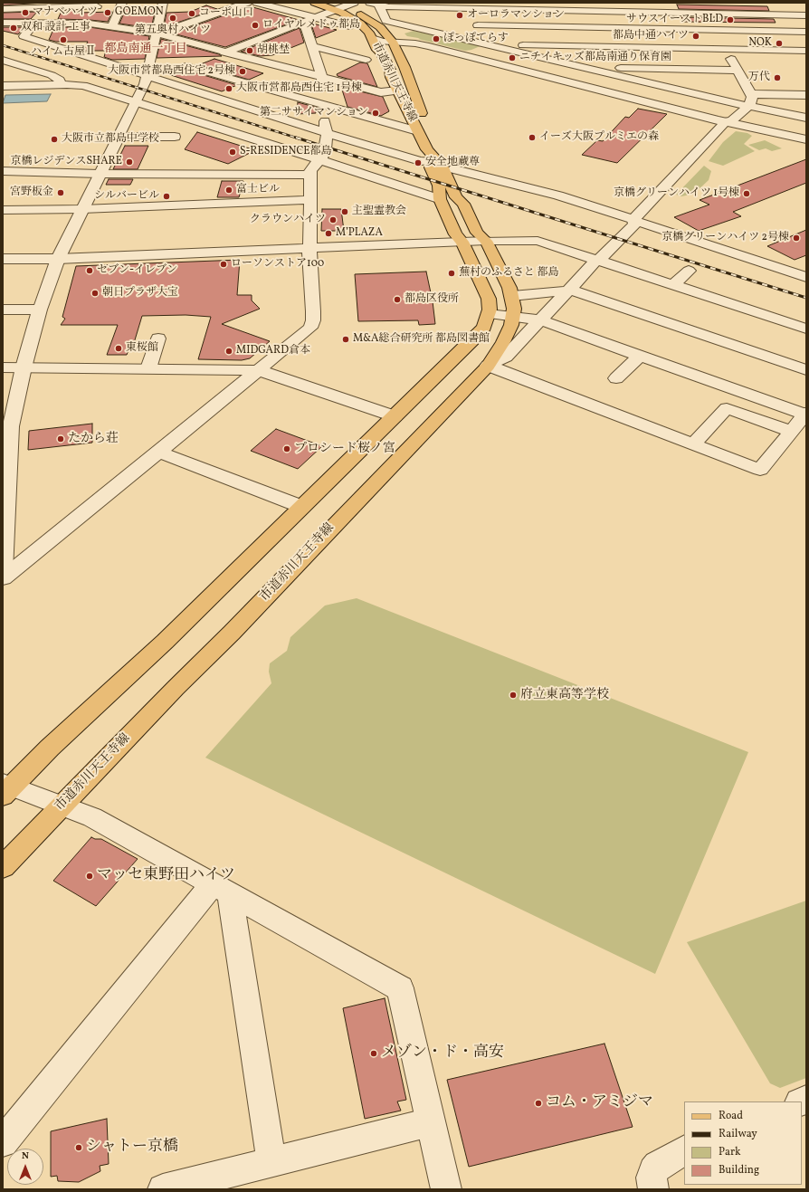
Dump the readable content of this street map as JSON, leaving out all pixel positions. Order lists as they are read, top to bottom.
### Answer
{
  "streets": {
    "main road": ["市道赤川天王寺線"]
  },
  "districts": ["都島南通一丁目"],
  "places": [
    "マナベハイツ",
    "GOEMON",
    "コーポ山口",
    "オーロラマンション",
    "第五奥村ハイツ",
    "サウスイーストBLD",
    "ロイヤルメドゥ都島",
    "双和 設計 工事",
    "都島中通ハイツ",
    "ぽっぽてらす",
    "ハイム古屋Ⅱ",
    "NOK",
    "胡桃埜",
    "ニチイキッズ都島南通り保育園",
    "大阪市営都島西住宅 2号棟",
    "万代",
    "大阪市営都島西住宅 1号棟",
    "第二ササイマンション",
    "イーズ大阪プルミエの森",
    "大阪市立都島中学校",
    "S-RESIDENCE都島",
    "京橋レジデンスSHARE",
    "安全地蔵尊",
    "富士ビル",
    "宮野板金",
    "京橋グリーンハイツ 1号棟",
    "シルバービル",
    "主聖霊教会",
    "クラウンハイツ",
    "M’PLAZA",
    "京橋グリーンハイツ 2号棟",
    "ローソンストア100",
    "セブン-イレブン",
    "蕪村のふるさと 都島",
    "朝日プラザ大宝",
    "都島区役所",
    "M&A総合研究所 都島図書館",
    "東桜館",
    "MIDGARD倉本",
    "たから荘",
    "プロシード桜ノ宮",
    "府立東高等学校",
    "マッセ東野田ハイツ",
    "メゾン・ド・高安",
    "コム・アミジマ",
    "シャトー京橋"
  ],
  "legend": [
    "Road",
    "Railway",
    "Park",
    "Building"
  ],
  "north": "top"
}
